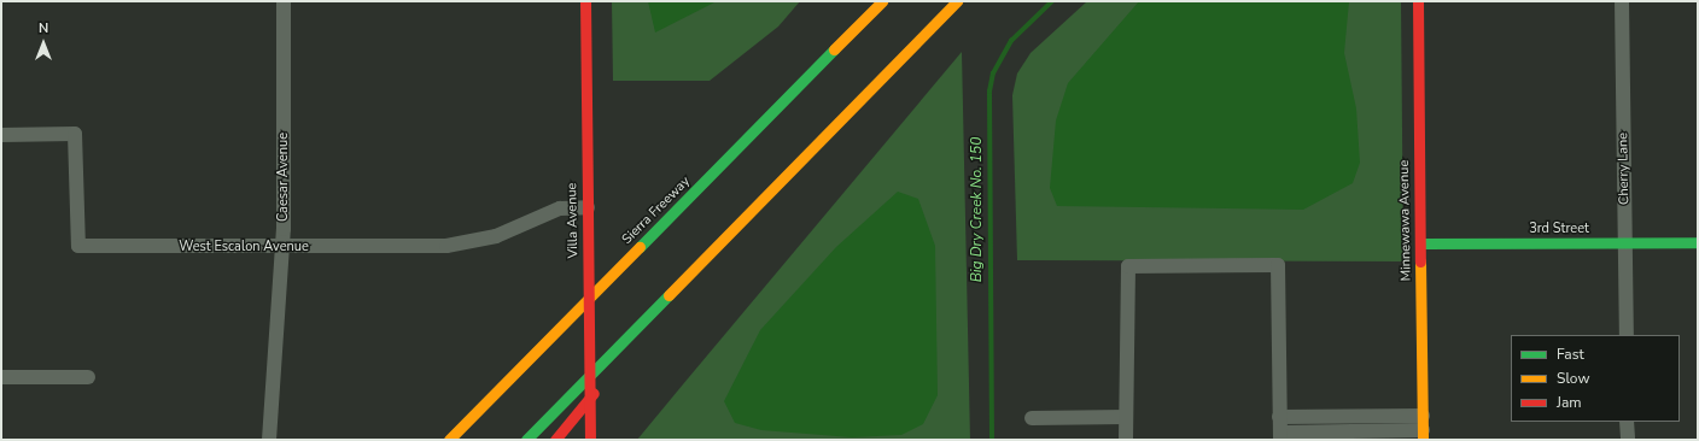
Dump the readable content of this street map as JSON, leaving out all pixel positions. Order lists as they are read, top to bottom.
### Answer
{
  "streets": {
    "main road": [
      "Sierra Freeway",
      "Villa Avenue",
      "Minnewawa Avenue",
      "3rd Street"
    ],
    "street": ["Cherry Lane", "Caesar Avenue", "West Escalon Avenue"]
  },
  "crossings": [
    ["Cherry Lane", "3rd Street"],
    ["Caesar Avenue", "West Escalon Avenue"],
    ["Villa Avenue", "West Escalon Avenue"],
    ["Minnewawa Avenue", "3rd Street"]
  ],
  "water": ["Big Dry Creek No. 150"],
  "legend": ["Fast", "Slow", "Jam"],
  "north": "top"
}
